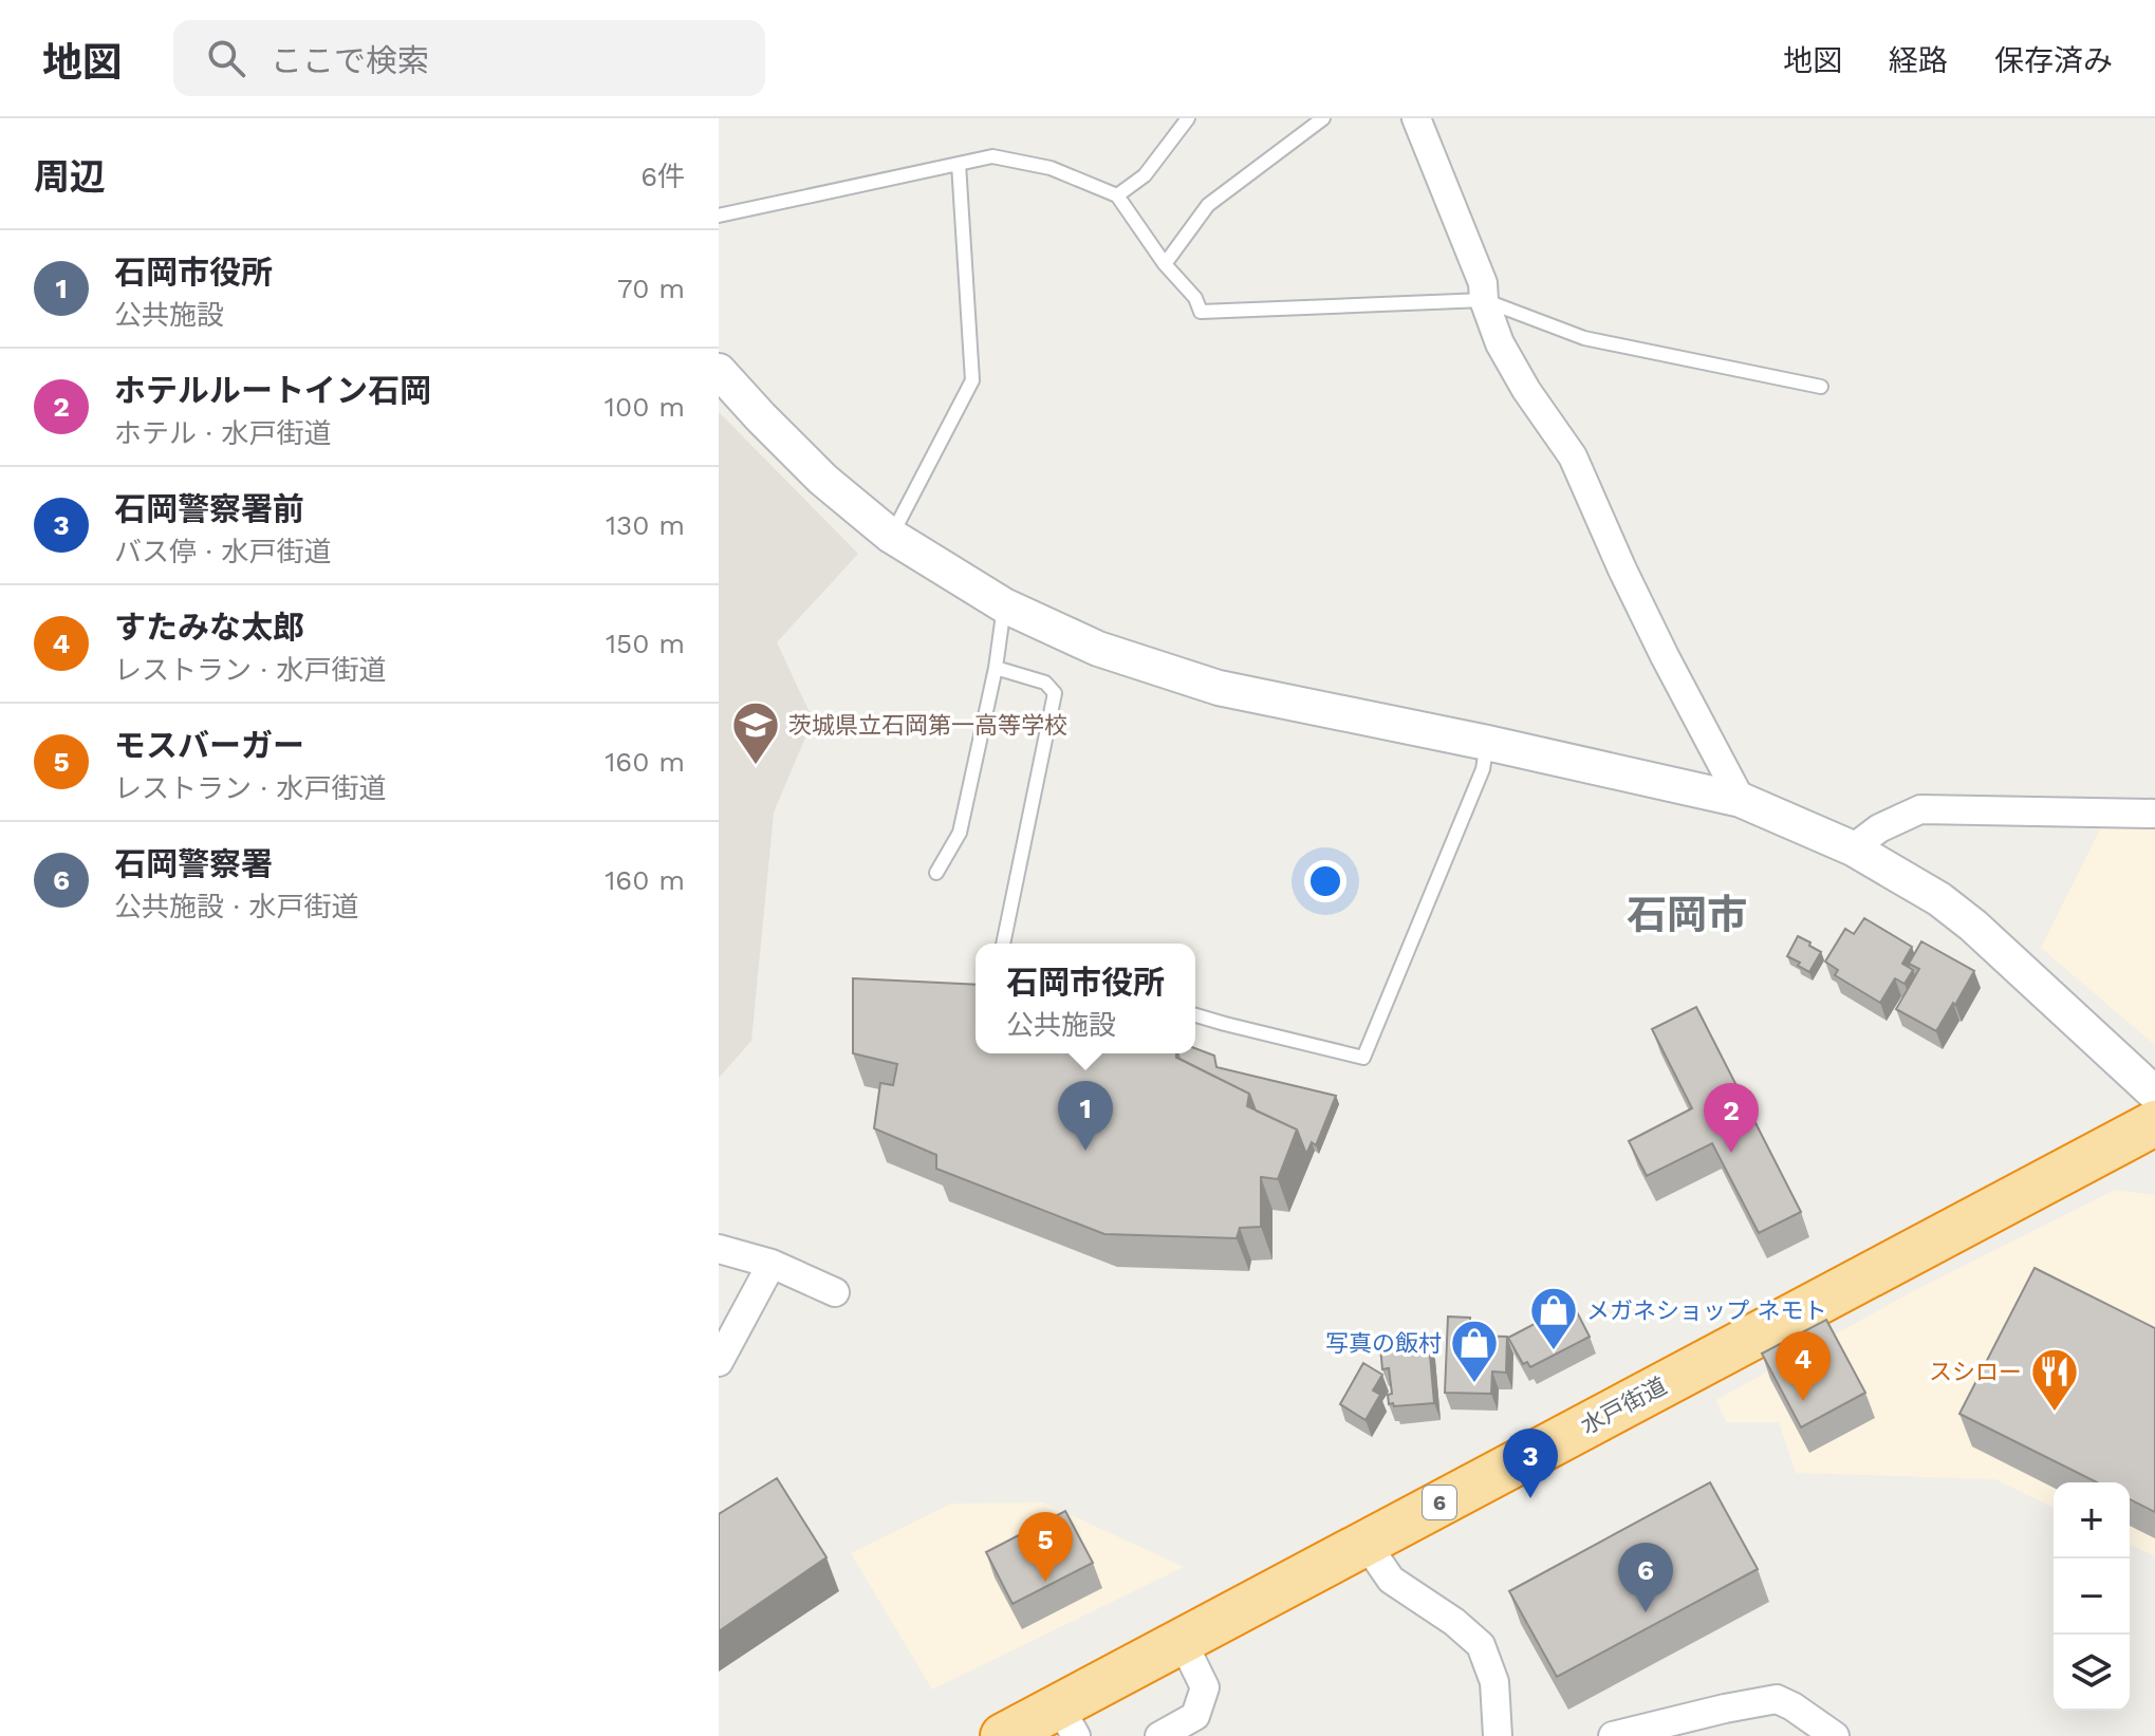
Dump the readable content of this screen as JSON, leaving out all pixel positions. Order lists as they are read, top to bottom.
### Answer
{
  "streets": {
    "highway": ["水戸街道", "6"]
  },
  "districts": ["石岡市"],
  "places": {
    "school or university": ["茨城県立石岡第一高等学校"],
    "shop": ["メガネショップ ネモト", "写真の飯村"],
    "restaurant": ["スシロー"]
  },
  "page": {
    "header": "地図",
    "search": "ここで検索",
    "nav": ["地図", "経路", "保存済み"],
    "heading": ["周辺", "6件"],
    "list": [
      {
        "mark": "1",
        "name": "石岡市役所",
        "note": "公共施設",
        "value": "70 m"
      },
      {
        "mark": "2",
        "name": "ホテルルートイン石岡",
        "note": "ホテル · 水戸街道",
        "value": "100 m"
      },
      {
        "mark": "3",
        "name": "石岡警察署前",
        "note": "バス停 · 水戸街道",
        "value": "130 m"
      },
      {
        "mark": "4",
        "name": "すたみな太郎",
        "note": "レストラン · 水戸街道",
        "value": "150 m"
      },
      {
        "mark": "5",
        "name": "モスバーガー",
        "note": "レストラン · 水戸街道",
        "value": "160 m"
      },
      {
        "mark": "6",
        "name": "石岡警察署",
        "note": "公共施設 · 水戸街道",
        "value": "160 m"
      }
    ],
    "popup": ["石岡市役所", "公共施設"],
    "pins": [
      "1",
      "2",
      "4",
      "3",
      "5",
      "6"
    ],
    "map_buttons": ["+", "−"]
  }
}
